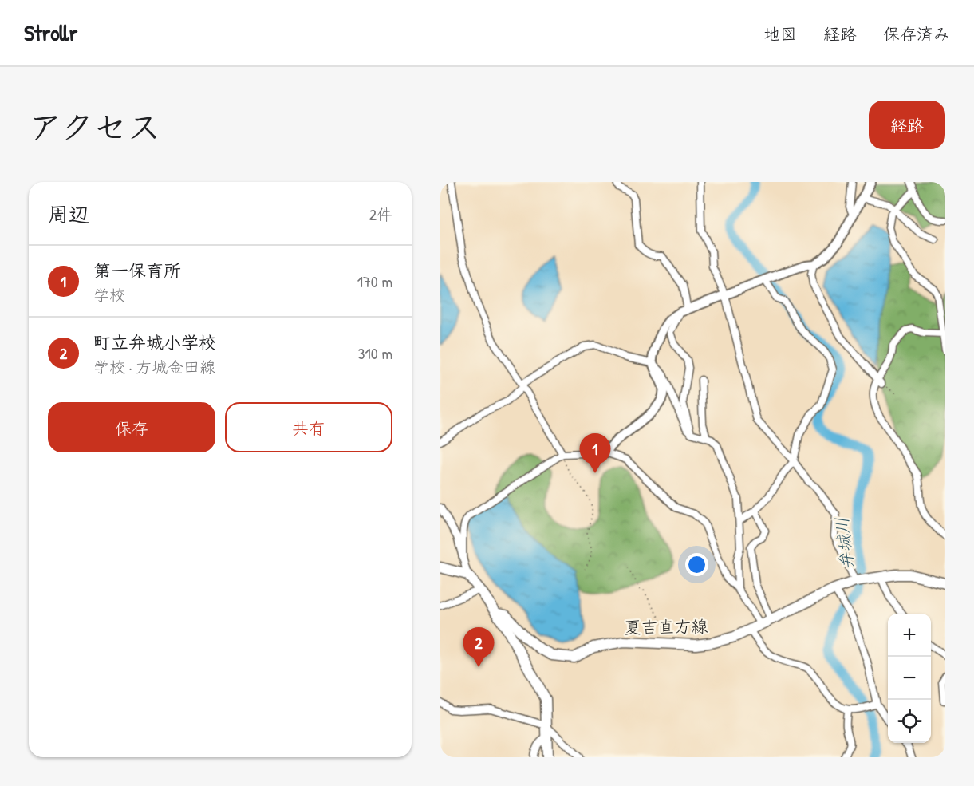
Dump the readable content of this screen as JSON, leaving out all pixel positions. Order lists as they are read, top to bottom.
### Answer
{
  "streets": {
    "main road": ["夏吉直方線"]
  },
  "water": ["弁城川"],
  "page": {
    "header": "Strollr",
    "nav": ["地図", "経路", "保存済み"],
    "title": "アクセス",
    "buttons": [
      "経路",
      ["保存", "共有"]
    ],
    "heading": ["周辺", "2件"],
    "list": [
      {
        "mark": "1",
        "name": "第一保育所",
        "note": "学校",
        "value": "170 m"
      },
      {
        "mark": "2",
        "name": "町立弁城小学校",
        "note": "学校 · 方城金田線",
        "value": "310 m"
      }
    ],
    "pins": ["1", "2"],
    "map_buttons": ["+", "−"]
  }
}
